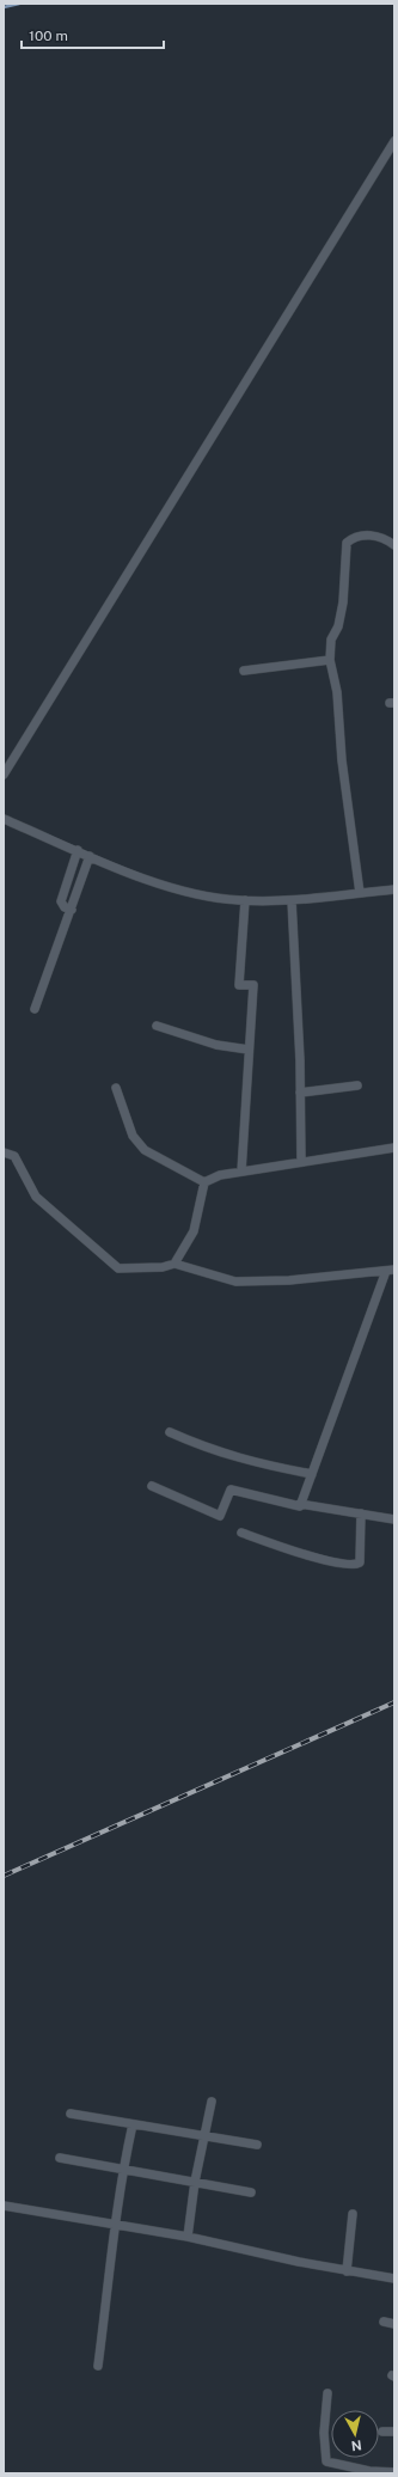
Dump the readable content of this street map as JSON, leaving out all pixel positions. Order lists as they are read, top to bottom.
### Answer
{
  "scale_bar": "100 m",
  "north": "bottom"
}
